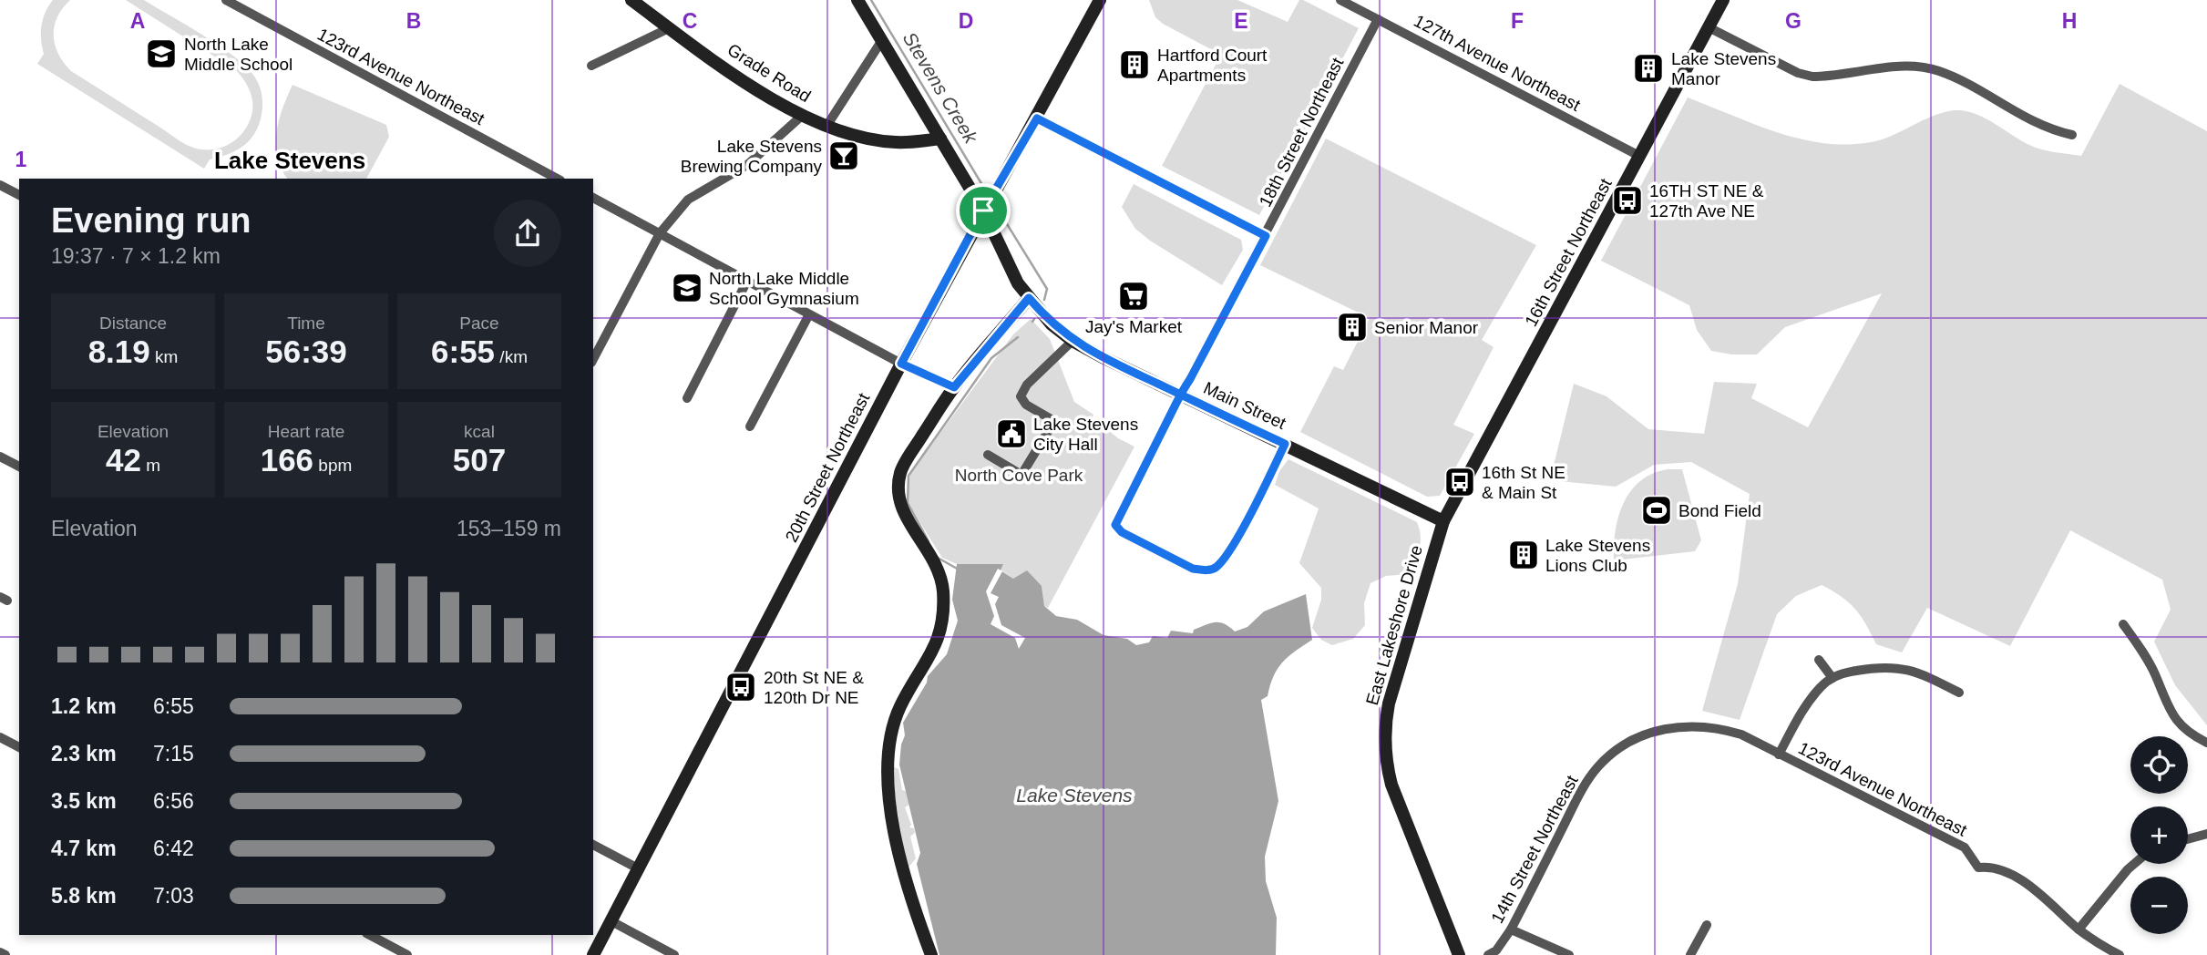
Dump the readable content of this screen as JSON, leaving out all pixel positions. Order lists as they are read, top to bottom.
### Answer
{
  "streets": {
    "main road": [
      "Grade Road",
      "16th Street Northeast",
      "Main Street",
      "20th Street Northeast",
      "East Lakeshore Drive"
    ],
    "street": [
      "127th Avenue Northeast",
      "123rd Avenue Northeast",
      "18th Street Northeast",
      "14th Street Northeast"
    ]
  },
  "crossings": [
    ["127th Avenue Northeast", "18th Street Northeast"],
    ["127th Avenue Northeast", "16th Street Northeast"],
    ["Grade Road", "Main Street"],
    ["123rd Avenue Northeast", "14th Street Northeast"],
    ["18th Street Northeast", "Main Street"],
    ["16th Street Northeast", "Main Street"],
    ["16th Street Northeast", "East Lakeshore Drive"],
    ["Main Street", "20th Street Northeast"],
    ["Main Street", "East Lakeshore Drive"]
  ],
  "districts": ["Lake Stevens"],
  "water": ["Stevens Creek", "Lake Stevens"],
  "parks": ["North Cove Park"],
  "places": {
    "school or university": ["North Lake Middle School", "North Lake Middle School Gymnasium"],
    "building": [
      "Hartford Court Apartments",
      "Lake Stevens Manor",
      "Senior Manor",
      "Lake Stevens Lions Club"
    ],
    "bar": ["Lake Stevens Brewing Company"],
    "bus stop": ["16TH ST NE & 127th Ave NE", "16th St NE & Main St", "20th St NE & 120th Dr NE"],
    "supermarket": ["Jay's Market"],
    "public building": ["Lake Stevens City Hall"],
    "sports": ["Bond Field"]
  },
  "page": {
    "heading": ["Evening run", "19:37 · 7 × 1.2 km"],
    "stats": [
      ["Distance", "8.19 km"],
      ["Time", "56:39"],
      ["Pace", "6:55 /km"],
      ["Elevation", "42 m"],
      ["Heart rate", "166 bpm"],
      ["kcal", "507"]
    ],
    "chart": ["Elevation", "153–159 m"],
    "list": [
      {
        "name": "1.2 km",
        "note": "6:55"
      },
      {
        "name": "2.3 km",
        "note": "7:15"
      },
      {
        "name": "3.5 km",
        "note": "6:56"
      },
      {
        "name": "4.7 km",
        "note": "6:42"
      },
      {
        "name": "5.8 km",
        "note": "7:03"
      }
    ],
    "map_buttons": ["+", "−"]
  },
  "grid": {
    "columns": [
      "A",
      "B",
      "C",
      "D",
      "E",
      "F",
      "G",
      "H"
    ],
    "rows": ["1"]
  }
}
